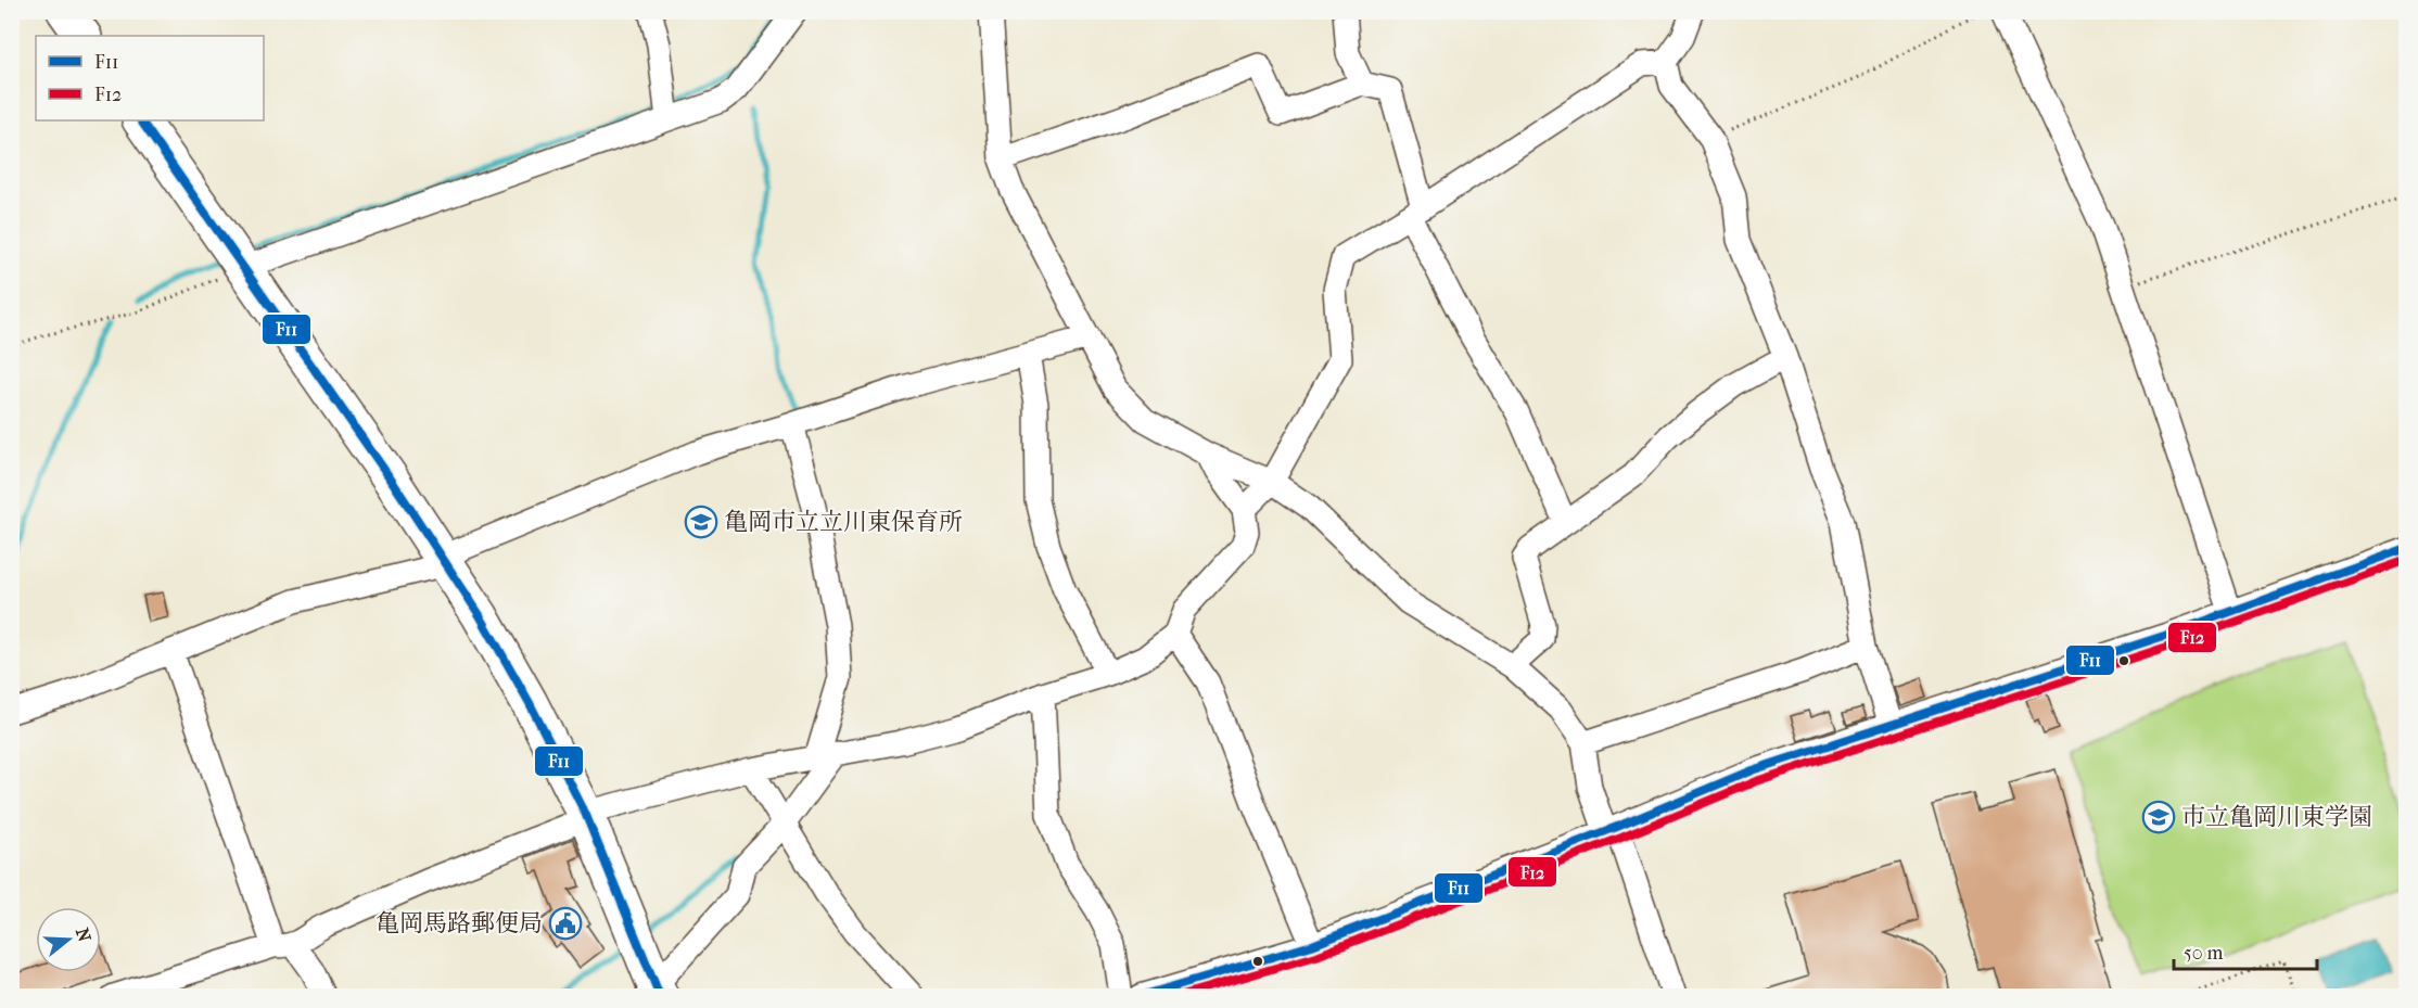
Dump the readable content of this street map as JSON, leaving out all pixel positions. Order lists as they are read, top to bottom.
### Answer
{
  "places": {
    "school or university": ["亀岡市立立川東保育所", "市立亀岡川東学園"],
    "public building": ["亀岡馬路郵便局"]
  },
  "lines": ["transit line F11", "transit line F12"],
  "legend": ["F11", "F12"],
  "scale_bar": "50 m",
  "north": "right"
}
